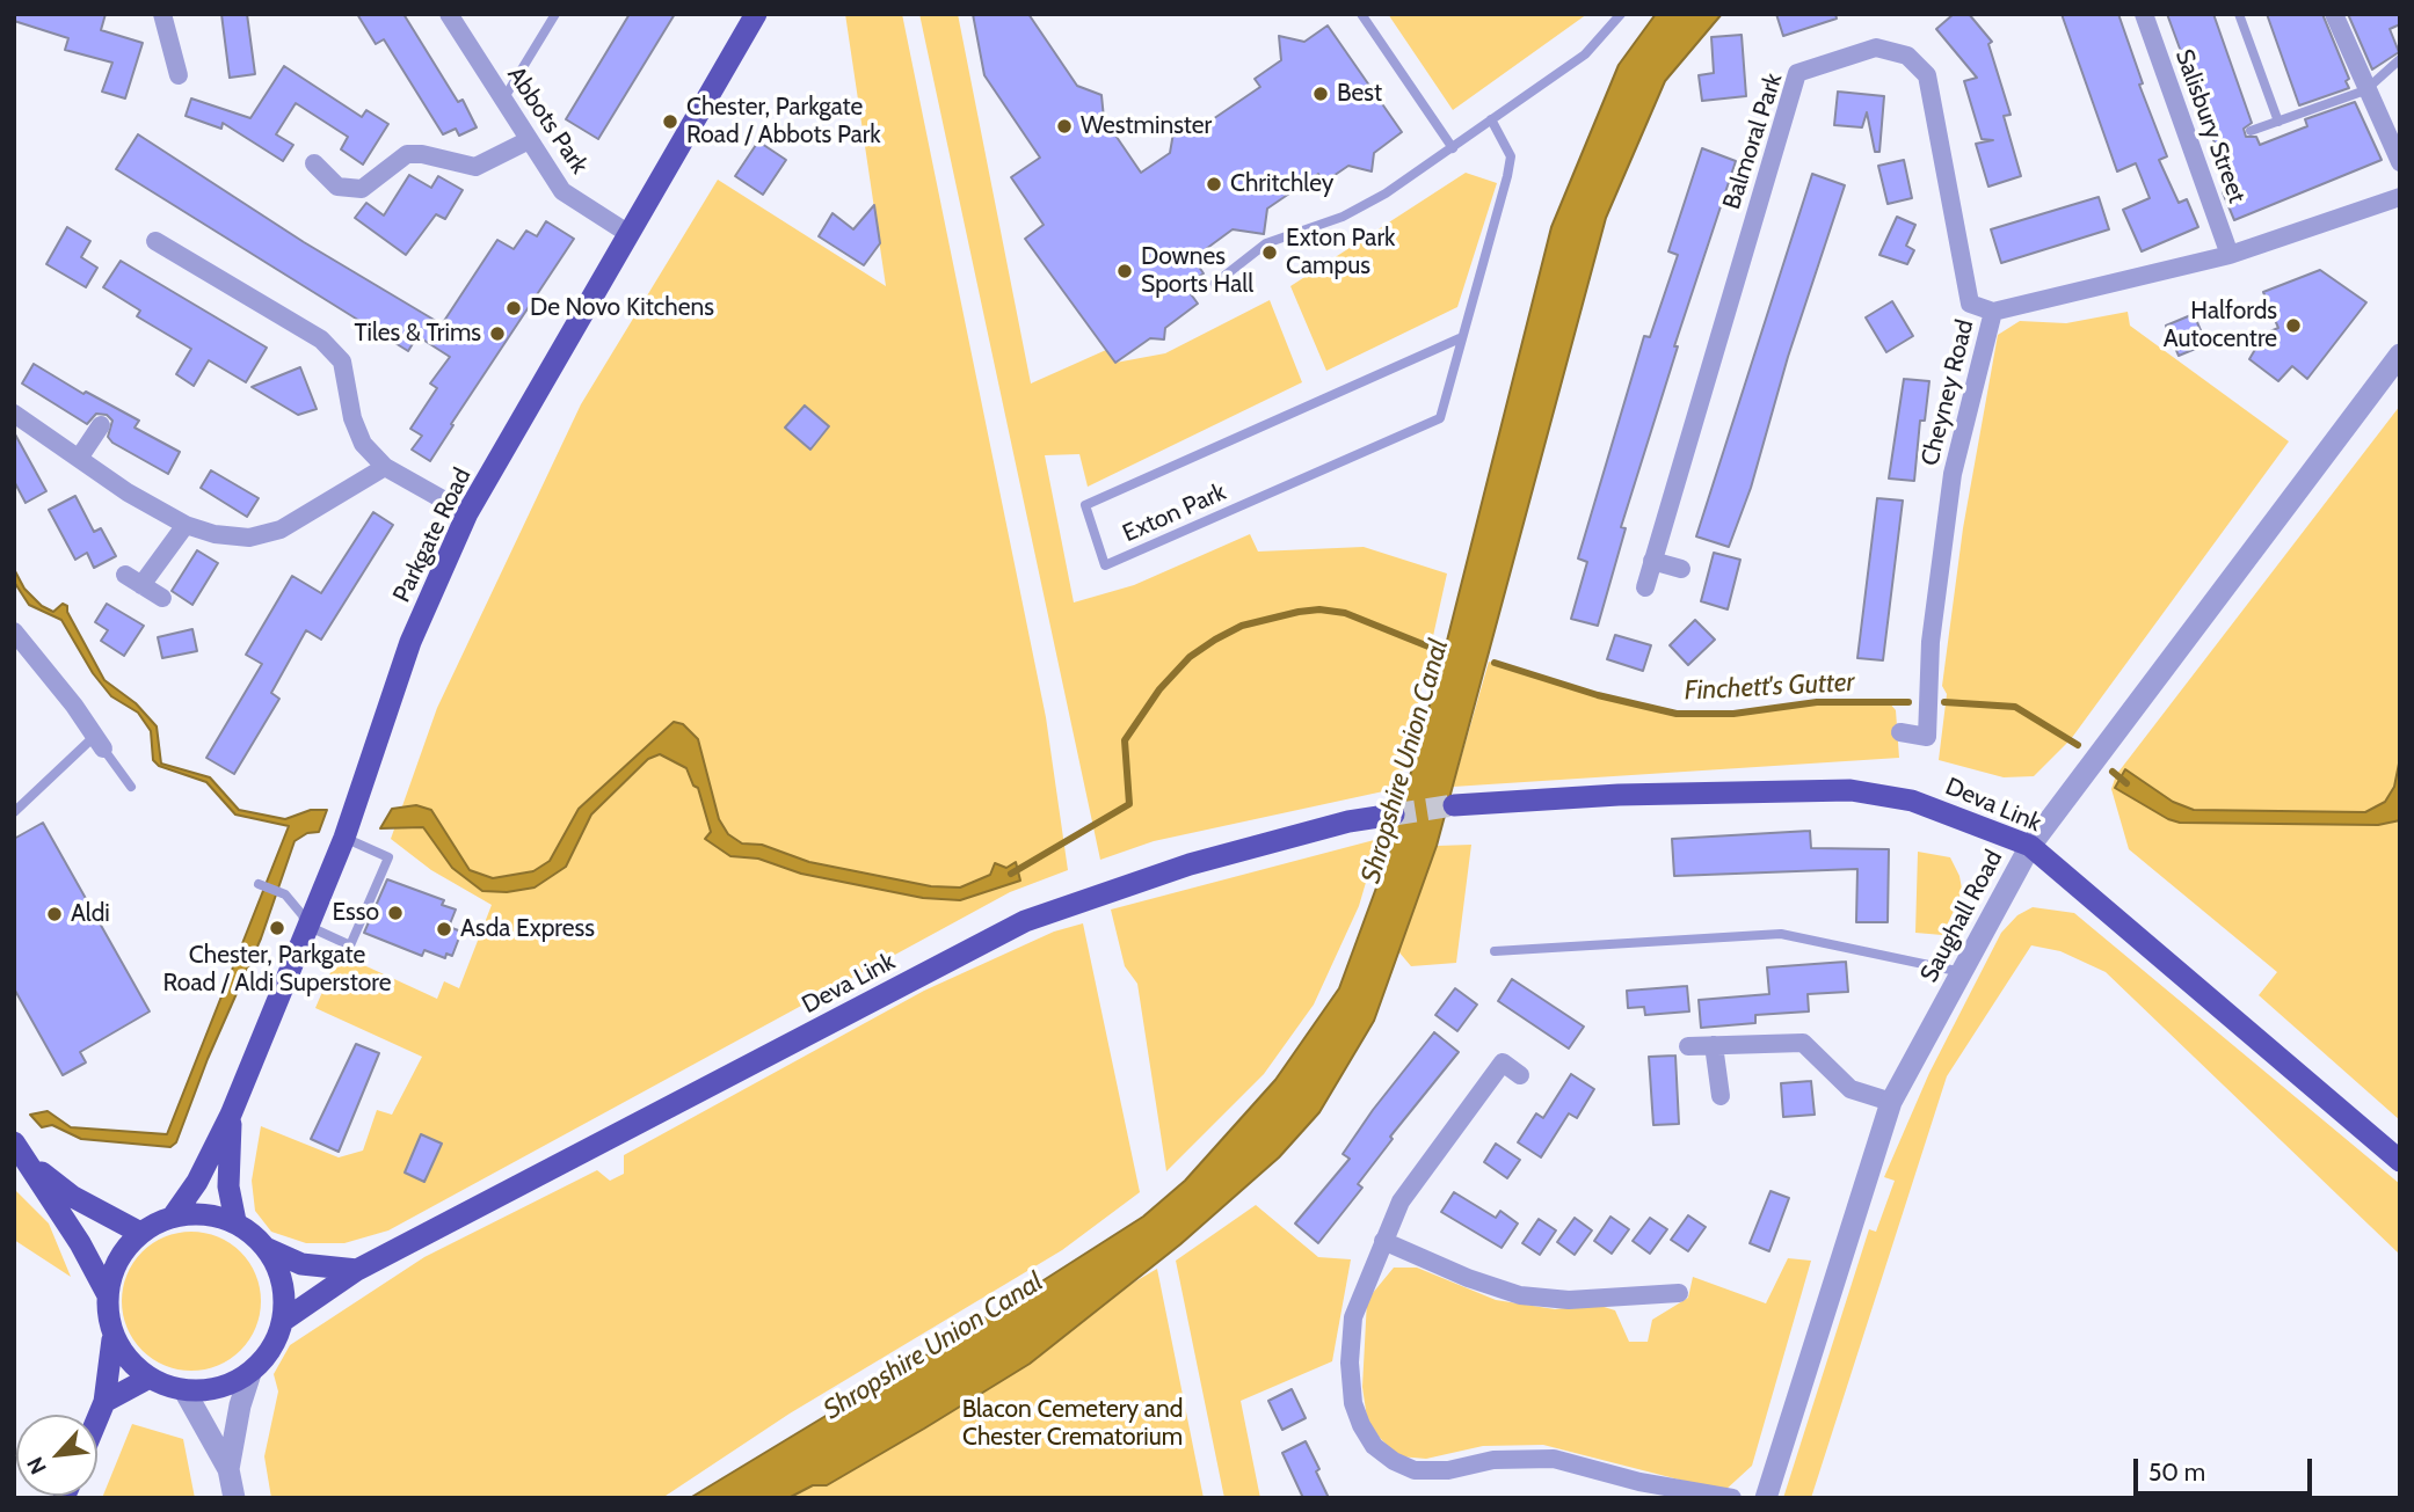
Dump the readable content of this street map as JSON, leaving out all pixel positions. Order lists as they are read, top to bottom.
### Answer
{
  "streets": {
    "main road": ["Parkgate Road", "Deva Link"],
    "street": [
      "Abbots Park",
      "Salisbury Street",
      "Balmoral Park",
      "Cheyney Road",
      "Saughall Road"
    ],
    "lane": ["Exton Park"]
  },
  "crossings": [
    ["Abbots Park", "Parkgate Road"],
    ["Salisbury Street", "Cheyney Road"],
    ["Balmoral Park", "Cheyney Road"],
    ["Parkgate Road", "Deva Link"],
    ["Deva Link", "Saughall Road"]
  ],
  "water": ["Finchett's Gutter", "Shropshire Union Canal"],
  "parks": ["Blacon Cemetery and Chester Crematorium"],
  "places": [
    "Best",
    "Chester, Parkgate Road / Abbots Park",
    "Westminster",
    "Chritchley",
    "Exton Park Campus",
    "Downes Sports Hall",
    "De Novo Kitchens",
    "Halfords Autocentre",
    "Tiles & Trims",
    "Esso",
    "Aldi",
    "Chester, Parkgate Road / Aldi Superstore",
    "Asda Express"
  ],
  "scale_bar": "50 m",
  "north": "bottom left"
}
